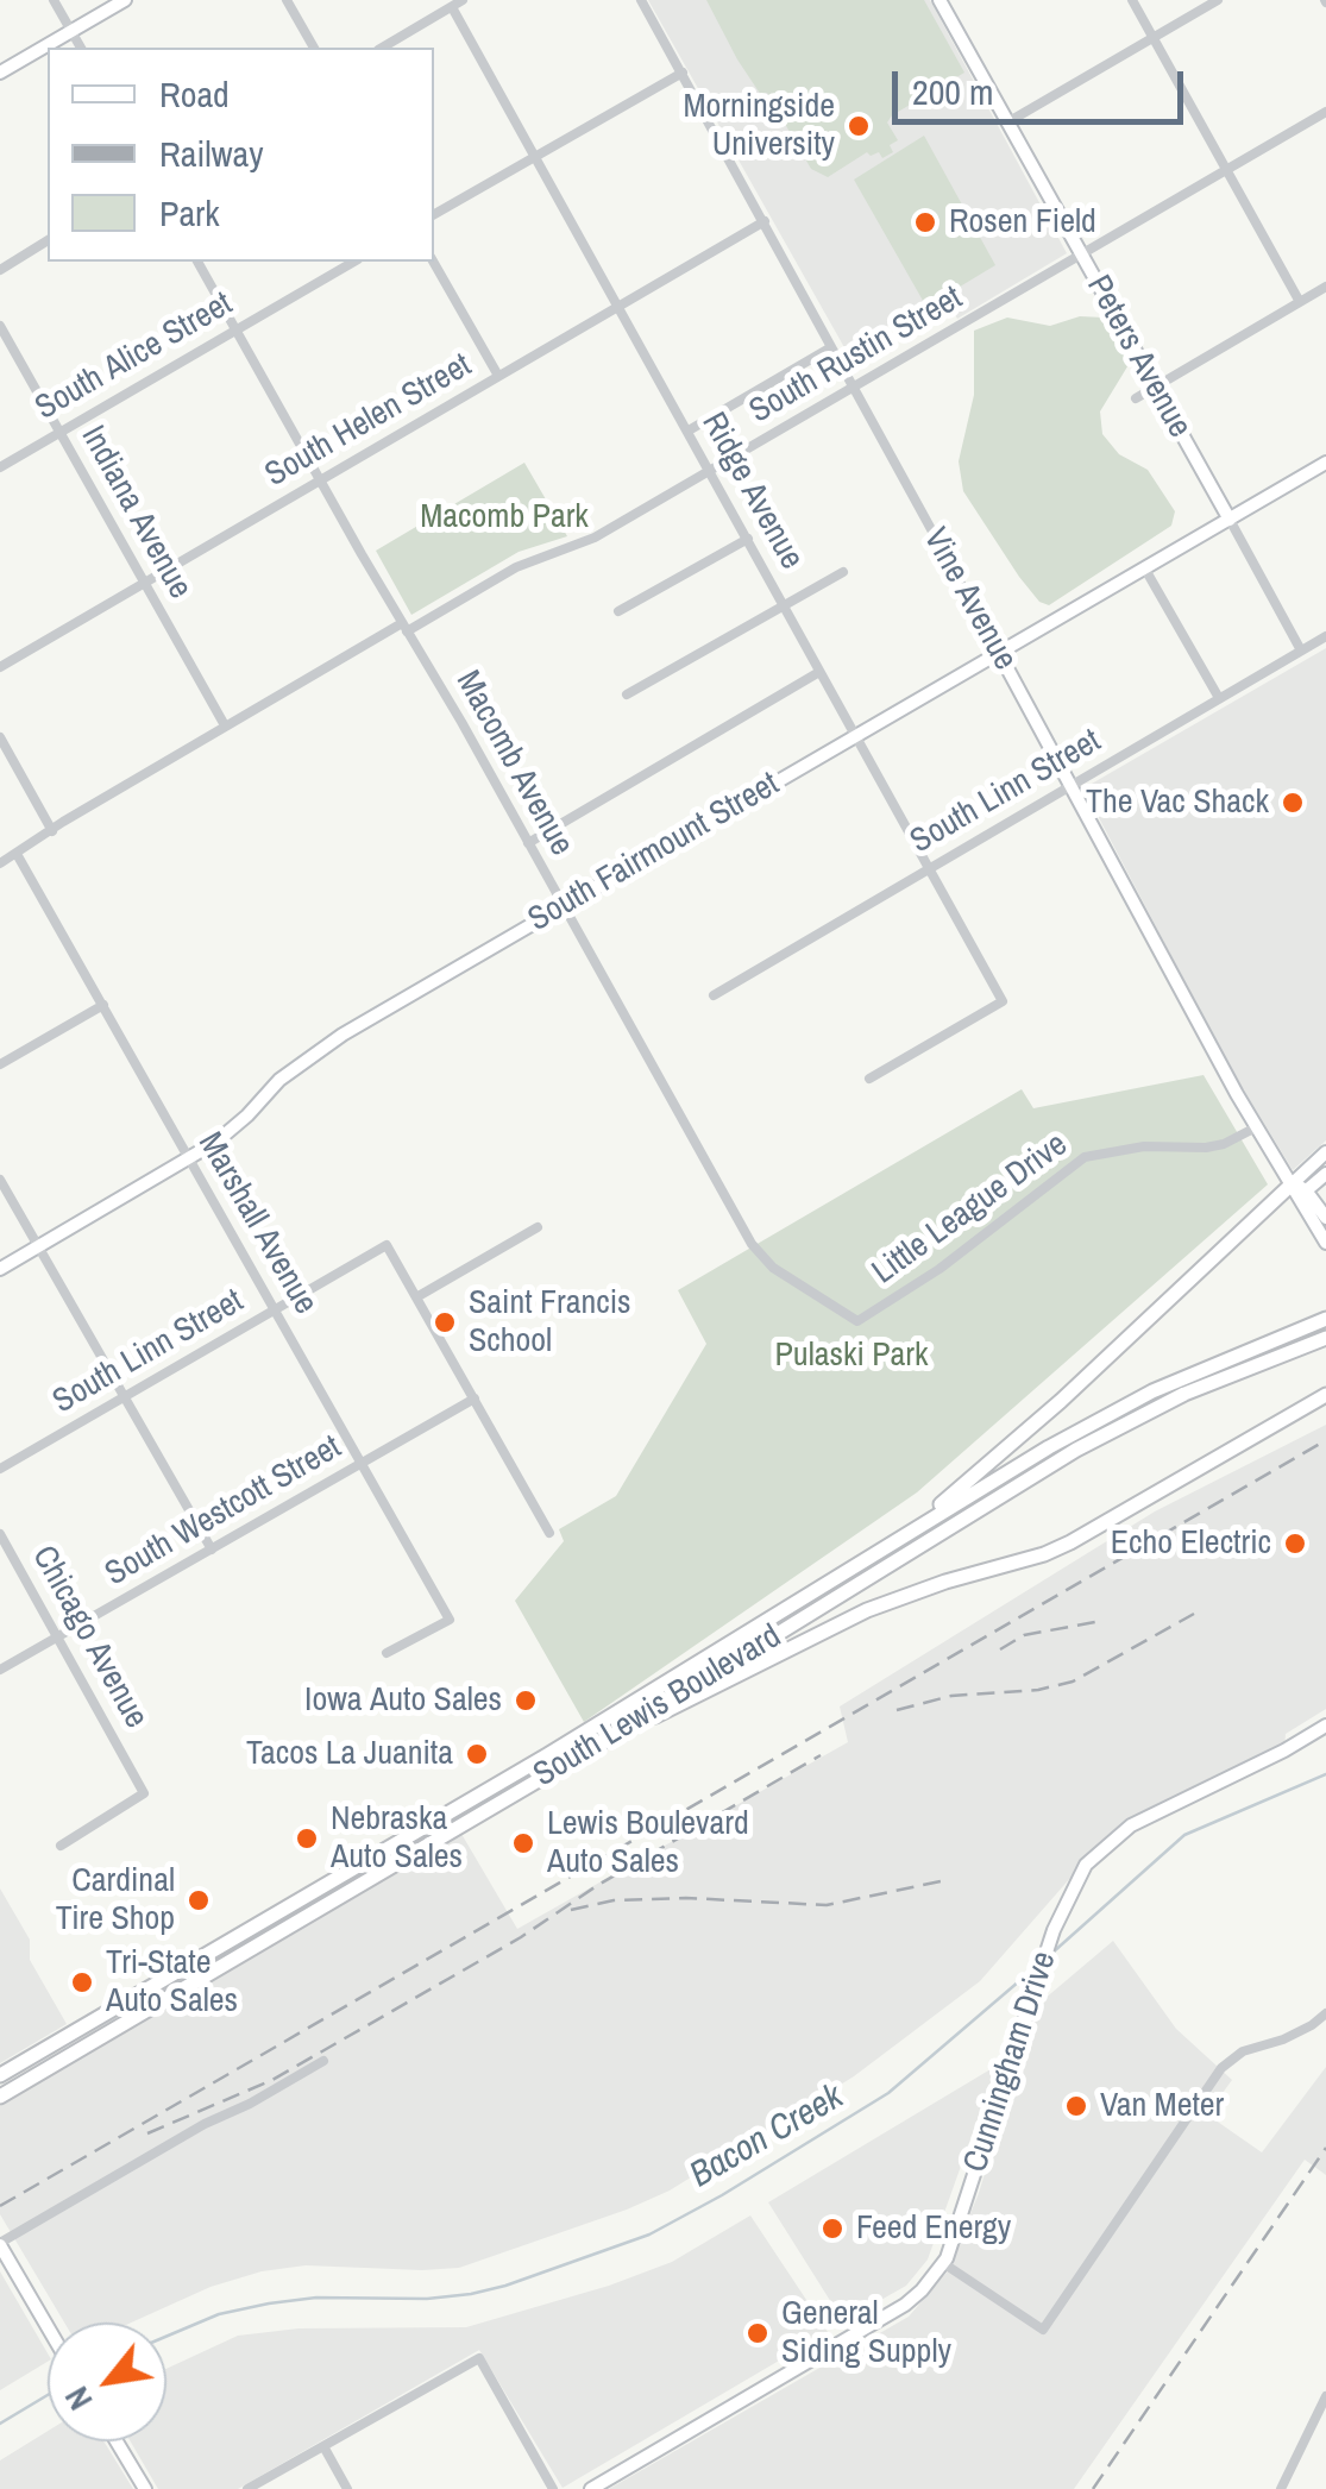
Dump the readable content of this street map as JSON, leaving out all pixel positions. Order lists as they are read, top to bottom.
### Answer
{
  "streets": {
    "main road": ["South Lewis Boulevard"],
    "street": [
      "South Rustin Street",
      "South Alice Street",
      "Peters Avenue",
      "South Helen Street",
      "Ridge Avenue",
      "Indiana Avenue",
      "Vine Avenue",
      "Macomb Avenue",
      "South Linn Street",
      "South Fairmount Street",
      "Little League Drive",
      "Marshall Avenue",
      "South Westcott Street",
      "Chicago Avenue",
      "Cunningham Drive"
    ]
  },
  "crossings": [
    ["South Rustin Street", "Peters Avenue"],
    ["South Rustin Street", "Ridge Avenue"],
    ["South Rustin Street", "Indiana Avenue"],
    ["South Rustin Street", "Vine Avenue"],
    ["South Rustin Street", "Macomb Avenue"],
    ["South Rustin Street", "Marshall Avenue"],
    ["South Alice Street", "Indiana Avenue"],
    ["South Alice Street", "Macomb Avenue"],
    ["Peters Avenue", "South Linn Street"],
    ["Peters Avenue", "South Fairmount Street"],
    ["South Helen Street", "Ridge Avenue"],
    ["South Helen Street", "Indiana Avenue"],
    ["South Helen Street", "Vine Avenue"],
    ["South Helen Street", "Macomb Avenue"],
    ["Ridge Avenue", "South Linn Street"],
    ["Ridge Avenue", "South Fairmount Street"],
    ["Vine Avenue", "South Linn Street"],
    ["Vine Avenue", "South Fairmount Street"],
    ["Vine Avenue", "Little League Drive"],
    ["Macomb Avenue", "South Fairmount Street"],
    ["Macomb Avenue", "Little League Drive"],
    ["South Linn Street", "Marshall Avenue"],
    ["South Fairmount Street", "Marshall Avenue"],
    ["Marshall Avenue", "South Westcott Street"],
    ["South Westcott Street", "Chicago Avenue"]
  ],
  "water": ["Bacon Creek"],
  "parks": ["Macomb Park", "Pulaski Park"],
  "places": [
    "Morningside University",
    "Rosen Field",
    "The Vac Shack",
    "Saint Francis School",
    "Echo Electric",
    "Iowa Auto Sales",
    "Tacos La Juanita",
    "Nebraska Auto Sales",
    "Lewis Boulevard Auto Sales",
    "Cardinal Tire Shop",
    "Tri-State Auto Sales",
    "Van Meter",
    "Feed Energy",
    "General Siding Supply"
  ],
  "legend": ["Road", "Railway", "Park"],
  "scale_bar": "200 m",
  "north": "bottom left"
}
